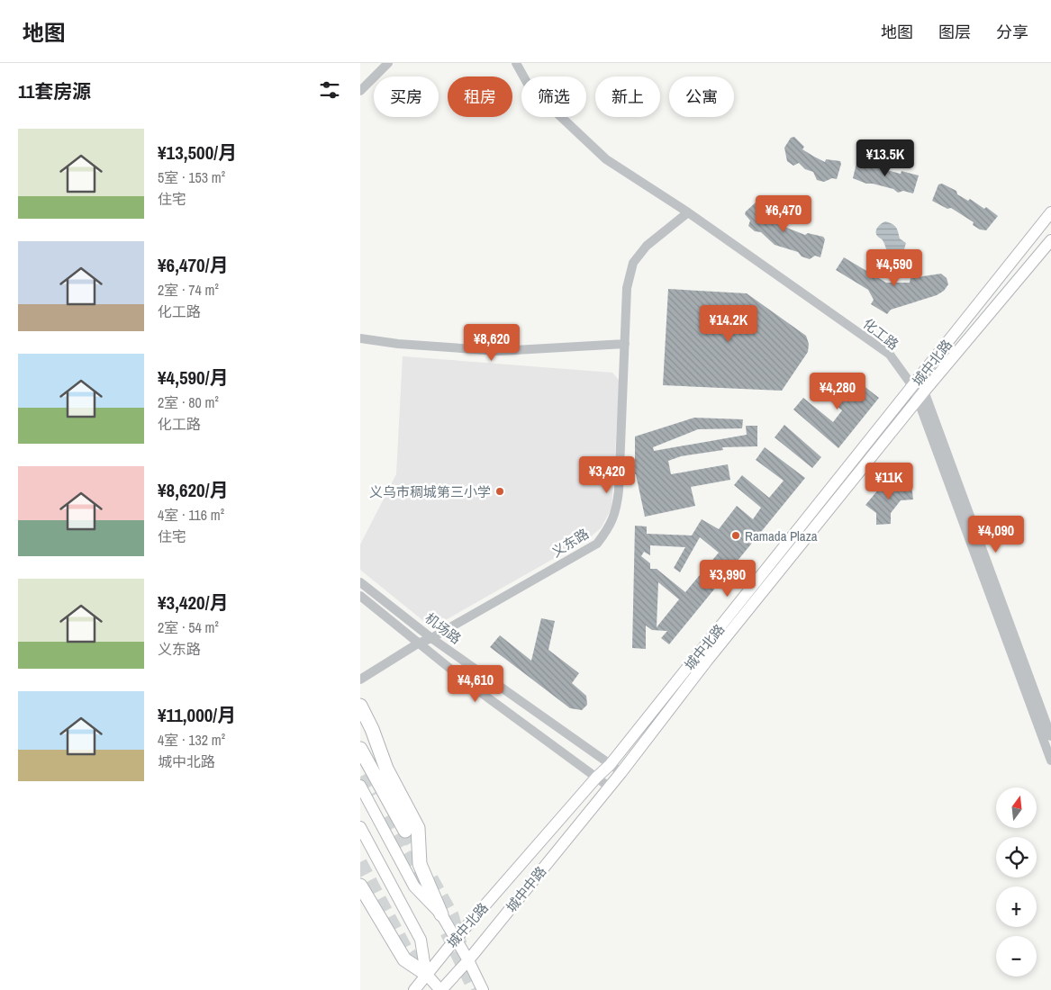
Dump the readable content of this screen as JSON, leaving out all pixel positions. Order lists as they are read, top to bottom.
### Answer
{
  "streets": {
    "main road": ["城中北路", "城中中路"],
    "street": ["化工路", "义东路", "机场路"]
  },
  "crossings": [
    ["化工路", "城中北路"],
    ["化工路", "义东路"],
    ["城中北路", "机场路"],
    ["城中北路", "城中中路"],
    ["义东路", "机场路"],
    ["机场路", "城中中路"]
  ],
  "places": ["义乌市稠城第三小学", "Ramada Plaza"],
  "north": "top",
  "page": {
    "header": "地图",
    "nav": ["地图", "图层", "分享"],
    "heading": "11套房源",
    "chip": [
      "买房",
      "租房",
      "筛选",
      "新上",
      "公寓"
    ],
    "list": [
      {
        "name": "¥13,500/月",
        "note": "5室 · 153 m² · 住宅"
      },
      {
        "name": "¥6,470/月",
        "note": "2室 · 74 m² · 化工路"
      },
      {
        "name": "¥4,590/月",
        "note": "2室 · 80 m² · 化工路"
      },
      {
        "name": "¥8,620/月",
        "note": "4室 · 116 m² · 住宅"
      },
      {
        "name": "¥3,420/月",
        "note": "2室 · 54 m² · 义东路"
      },
      {
        "name": "¥11,000/月",
        "note": "4室 · 132 m² · 城中北路"
      }
    ],
    "price": [
      "¥13.5K",
      "¥6,470",
      "¥4,590",
      "¥14.2K",
      "¥8,620",
      "¥4,280",
      "¥3,420",
      "¥11K",
      "¥4,090",
      "¥3,990",
      "¥4,610"
    ],
    "map_buttons": ["+", "−"]
  }
}
